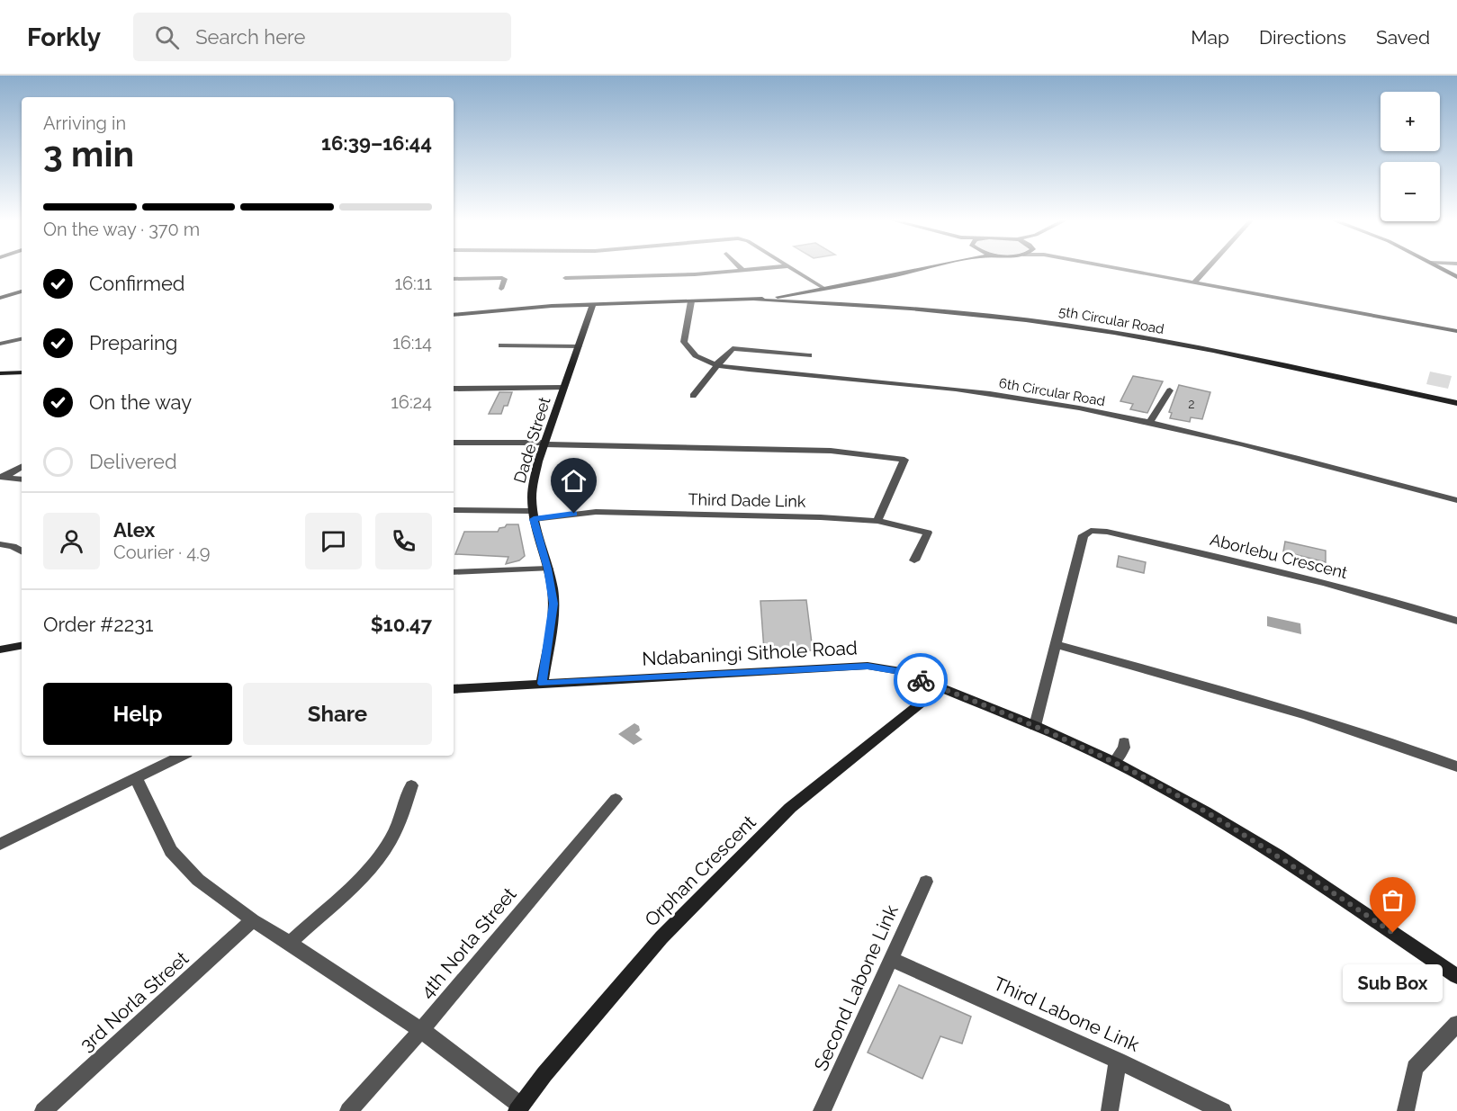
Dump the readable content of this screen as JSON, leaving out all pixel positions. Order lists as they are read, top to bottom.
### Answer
{
  "streets": {
    "street": [
      "5th Circular Road",
      "6th Circular Road",
      "Dade Street",
      "Third Dade Link",
      "Aborlebu Crescent",
      "Ndabaningi Sithole Road",
      "Orphan Crescent",
      "4th Norla Street",
      "Second Labone Link",
      "3rd Norla Street",
      "Third Labone Link"
    ]
  },
  "crossings": [
    ["Dade Street", "Third Dade Link"],
    ["Dade Street", "Ndabaningi Sithole Road"],
    ["Ndabaningi Sithole Road", "Orphan Crescent"],
    ["Second Labone Link", "Third Labone Link"]
  ],
  "places": ["Sub Box"],
  "house_numbers": ["2"],
  "page": {
    "header": "Forkly",
    "search": "Search here",
    "nav": ["Map", "Directions", "Saved"],
    "map_buttons": ["+", "−"],
    "heading": ["3 min", "Arriving in", "16:39–16:44"],
    "panel": [
      "Alex",
      "Courier · 4.9",
      "Order #2231",
      "$10.47"
    ],
    "bar": "On the way · 370 m",
    "list": [
      ["Confirmed", "16:11"],
      ["Preparing", "16:14"],
      ["On the way", "16:24"],
      "Delivered"
    ],
    "buttons": ["Help", "Share"],
    "bubble": "Sub Box"
  }
}
